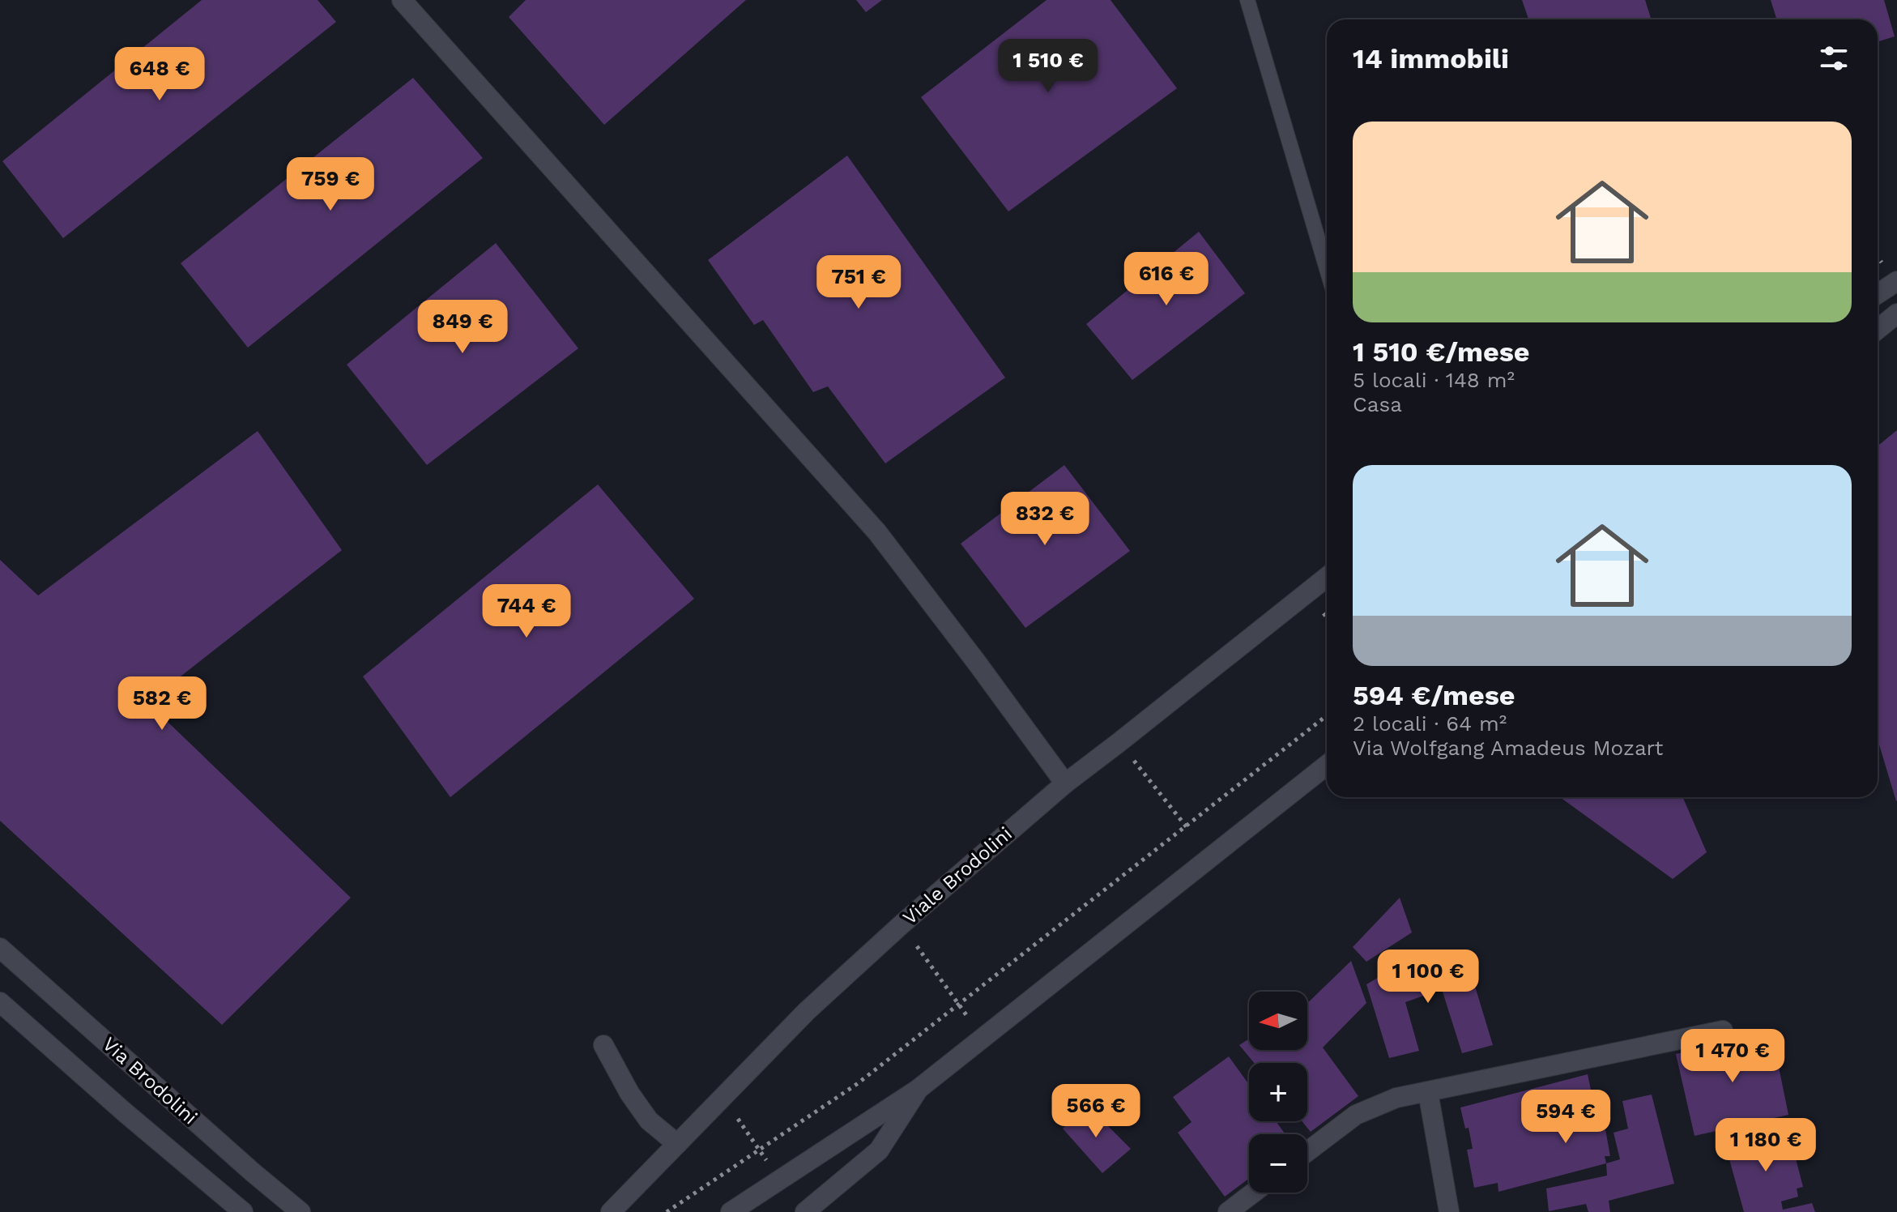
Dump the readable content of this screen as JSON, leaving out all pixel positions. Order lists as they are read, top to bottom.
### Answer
{
  "streets": {
    "street": ["Viale Brodolini", "Via Brodolini"]
  },
  "north": "left",
  "page": {
    "heading": "14 immobili",
    "price": [
      "1 510 €",
      "648 €",
      "759 €",
      "616 €",
      "751 €",
      "849 €",
      "832 €",
      "744 €",
      "582 €",
      "1 100 €",
      "1 470 €",
      "566 €",
      "594 €",
      "1 180 €"
    ],
    "list": [
      {
        "name": "1 510 €/mese",
        "note": "5 locali · 148 m² · Casa"
      },
      {
        "name": "594 €/mese",
        "note": "2 locali · 64 m² · Via Wolfgang Amadeus Mozart"
      }
    ],
    "map_buttons": ["+", "−"]
  }
}
